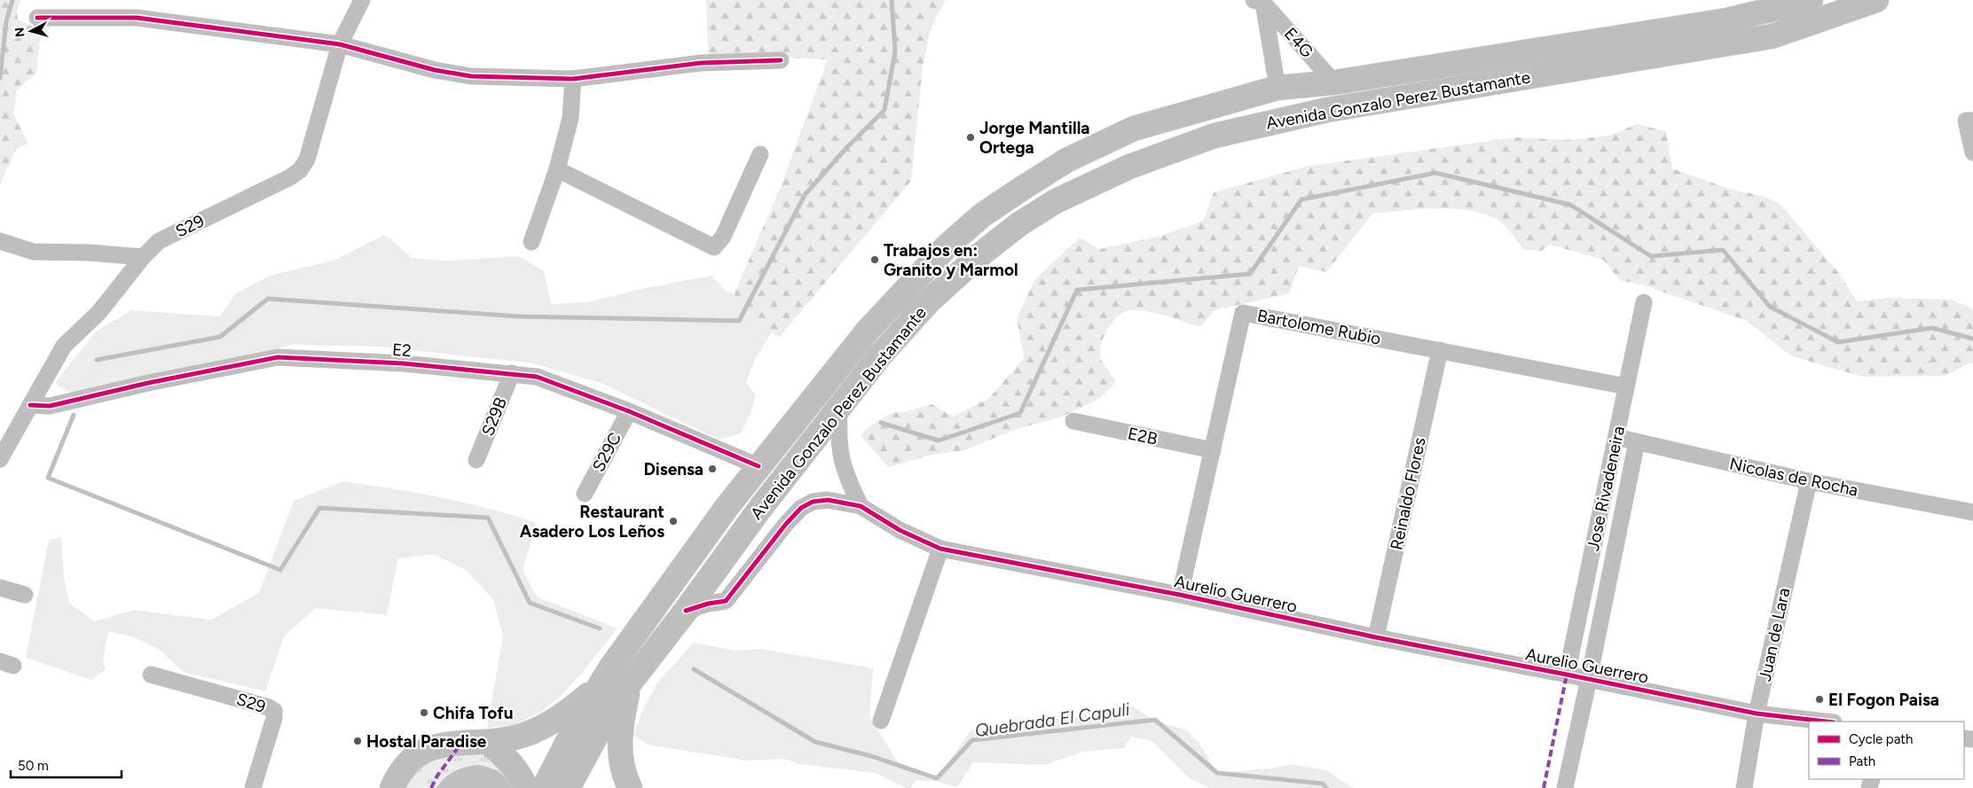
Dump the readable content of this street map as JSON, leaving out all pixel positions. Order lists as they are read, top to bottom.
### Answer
{
  "streets": {
    "main road": ["Avenida Gonzalo Perez Bustamante"],
    "street": [
      "E4G",
      "S29",
      "Bartolome Rubio",
      "E2",
      "S29B",
      "E2B",
      "S29C",
      "Nicolas de Rocha",
      "Jose Rivadeneira",
      "Reinaldo Flores",
      "Aurelio Guerrero",
      "Juan de Lara"
    ]
  },
  "crossings": [
    ["E4G", "Avenida Gonzalo Perez Bustamante"],
    ["Avenida Gonzalo Perez Bustamante", "E2"],
    ["Avenida Gonzalo Perez Bustamante", "Aurelio Guerrero"],
    ["S29", "E2"],
    ["Bartolome Rubio", "E2B"],
    ["Bartolome Rubio", "Jose Rivadeneira"],
    ["Bartolome Rubio", "Reinaldo Flores"],
    ["Bartolome Rubio", "Aurelio Guerrero"],
    ["E2", "S29B"],
    ["E2", "S29C"],
    ["Nicolas de Rocha", "Jose Rivadeneira"],
    ["Nicolas de Rocha", "Juan de Lara"],
    ["Jose Rivadeneira", "Aurelio Guerrero"],
    ["Reinaldo Flores", "Aurelio Guerrero"],
    ["Aurelio Guerrero", "Juan de Lara"]
  ],
  "water": ["Quebrada El Capuli"],
  "places": [
    "Jorge Mantilla Ortega",
    "Trabajos en: Granito y Marmol",
    "Disensa",
    "Restaurant Asadero Los Leños",
    "El Fogon Paisa",
    "Chifa Tofu",
    "Hostal Paradise"
  ],
  "legend": ["Cycle path", "Path"],
  "scale_bar": "50 m",
  "north": "left"
}
